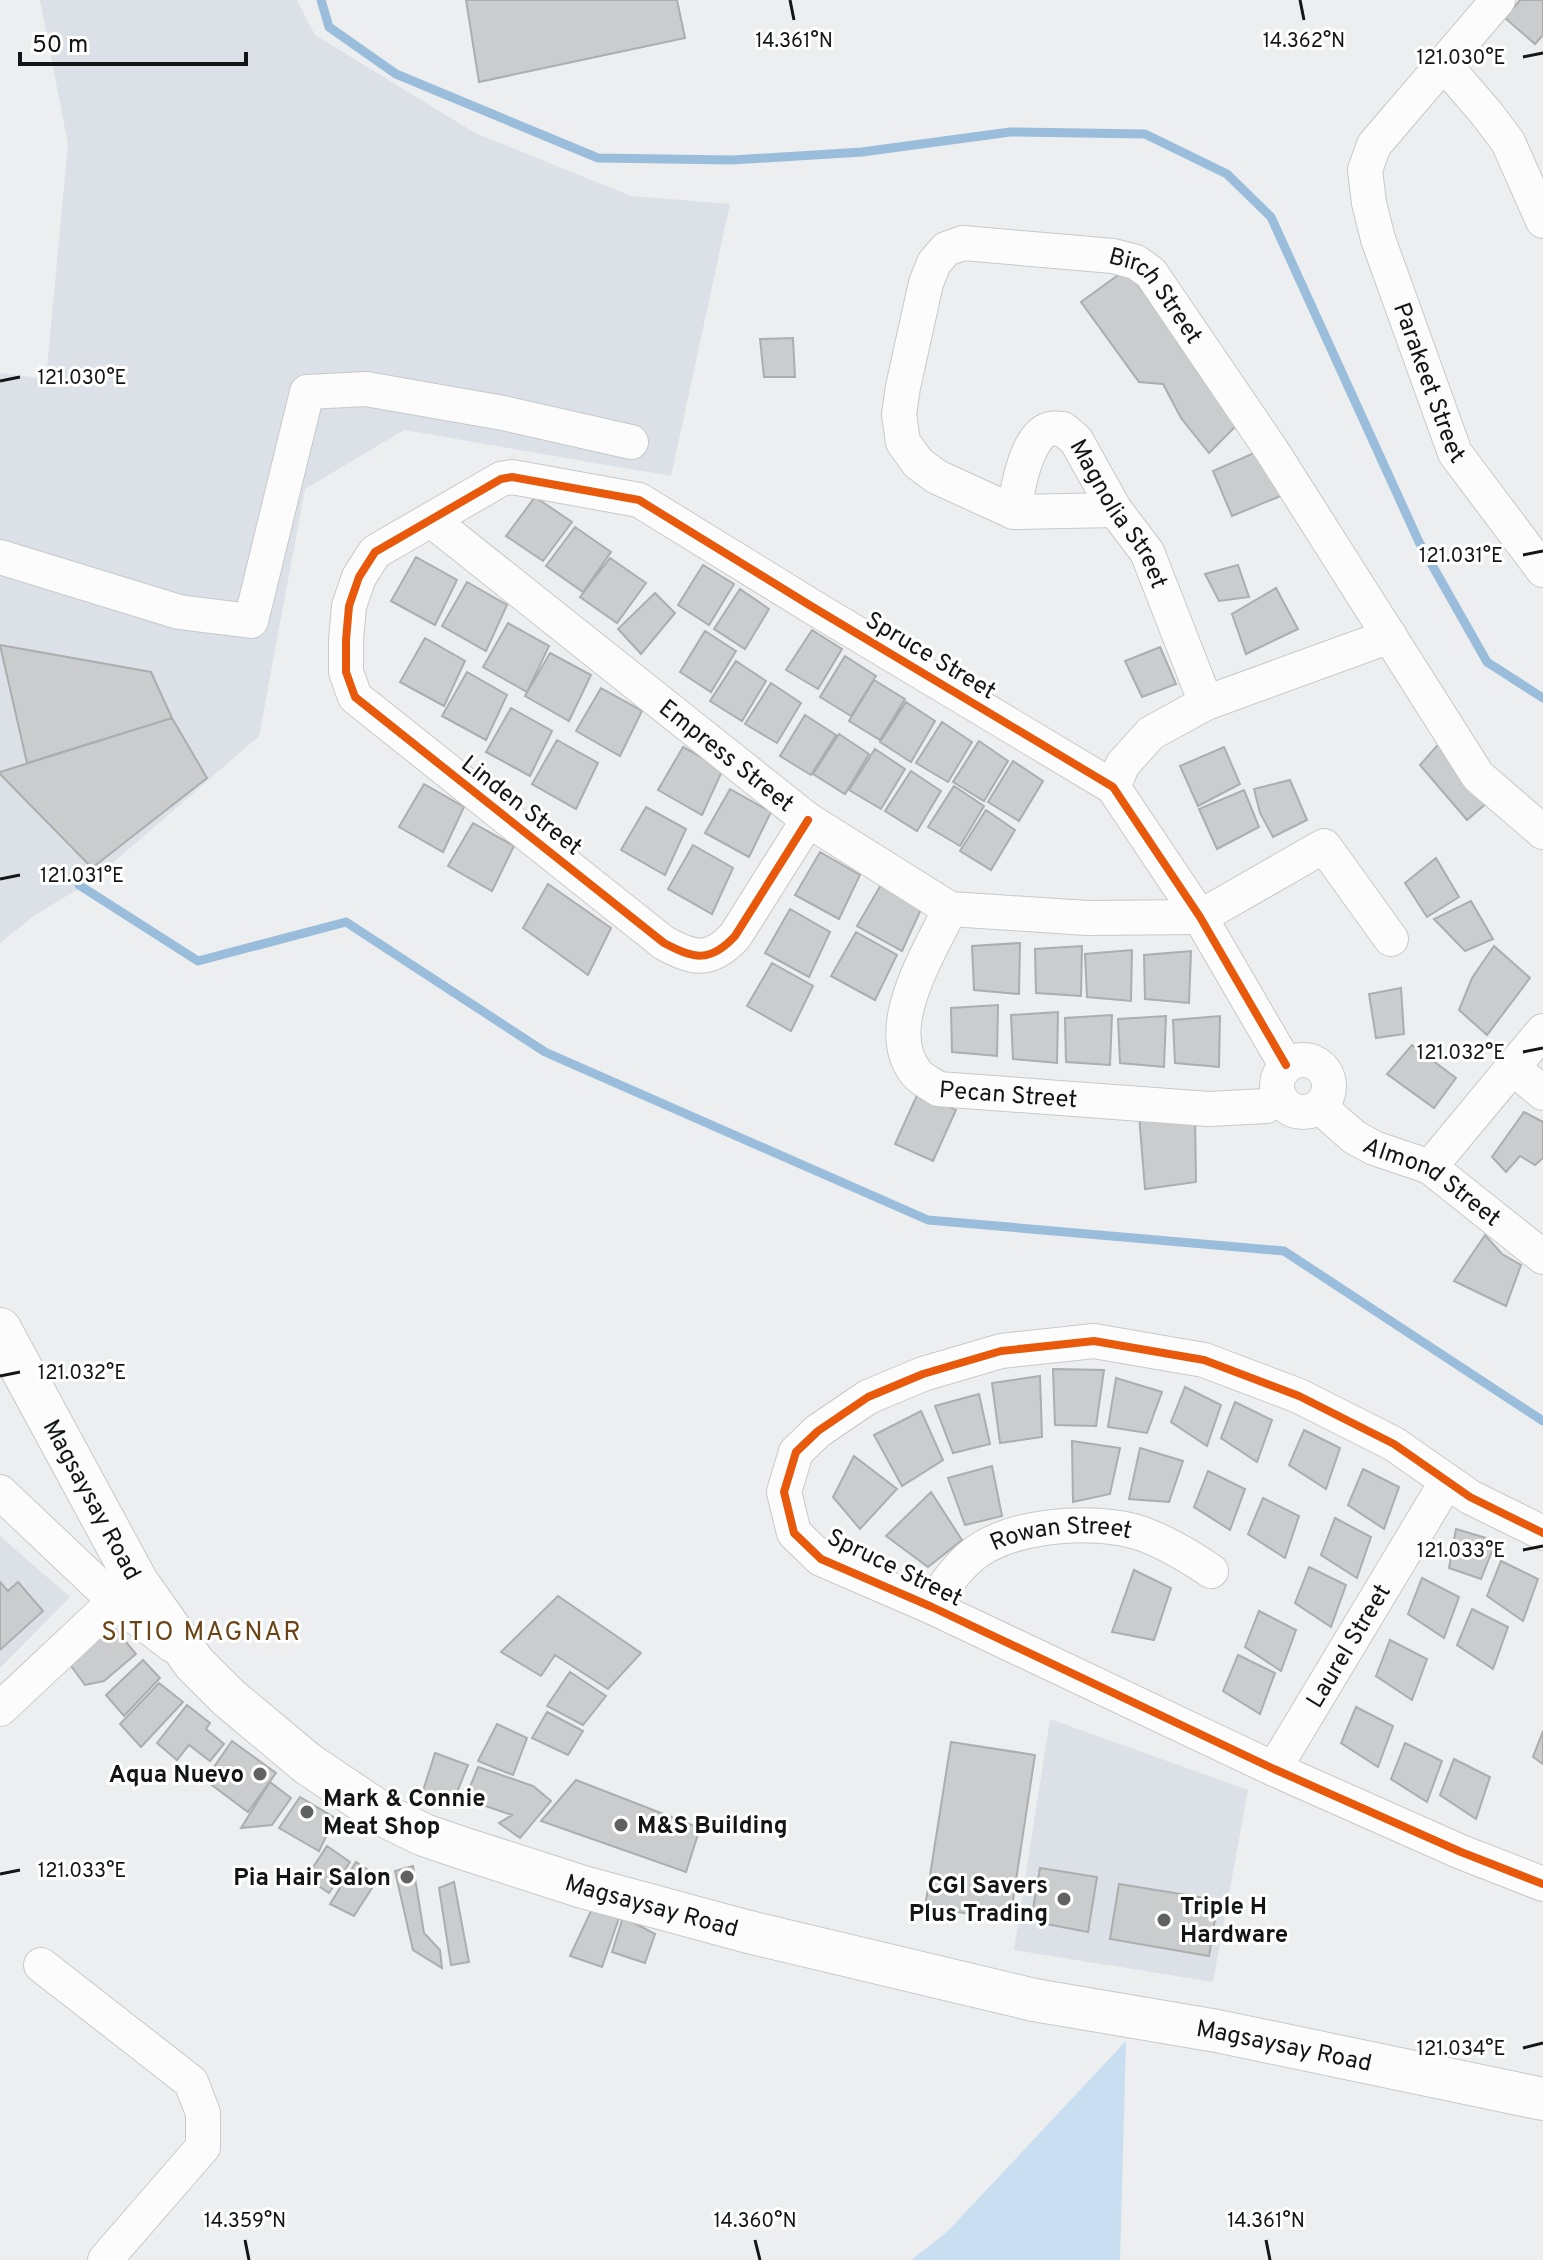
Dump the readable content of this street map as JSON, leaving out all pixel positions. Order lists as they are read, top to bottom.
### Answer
{
  "streets": {
    "main road": ["Magsaysay Road"],
    "street": [
      "Birch Street",
      "Parakeet Street",
      "Magnolia Street",
      "Spruce Street",
      "Empress Street",
      "Linden Street",
      "Pecan Street",
      "Almond Street",
      "Rowan Street",
      "Laurel Street"
    ]
  },
  "crossings": [
    ["Birch Street", "Magnolia Street"],
    ["Spruce Street", "Empress Street"],
    ["Spruce Street", "Linden Street"],
    ["Spruce Street", "Pecan Street"],
    ["Spruce Street", "Almond Street"],
    ["Spruce Street", "Rowan Street"],
    ["Spruce Street", "Laurel Street"],
    ["Empress Street", "Linden Street"],
    ["Empress Street", "Pecan Street"],
    ["Pecan Street", "Almond Street"]
  ],
  "districts": ["SITIO MAGNAR"],
  "places": [
    "Aqua Nuevo",
    "Mark & Connie Meat Shop",
    "M&S Building",
    "Pia Hair Salon",
    "CGI Savers Plus Trading",
    "Triple H Hardware"
  ],
  "scale_bar": "50 m",
  "coordinates": [
    "14.361°N",
    "14.362°N",
    "121.030°E",
    "121.031°E",
    "121.032°E",
    "121.033°E",
    "121.034°E",
    "14.359°N",
    "14.360°N"
  ]
}
